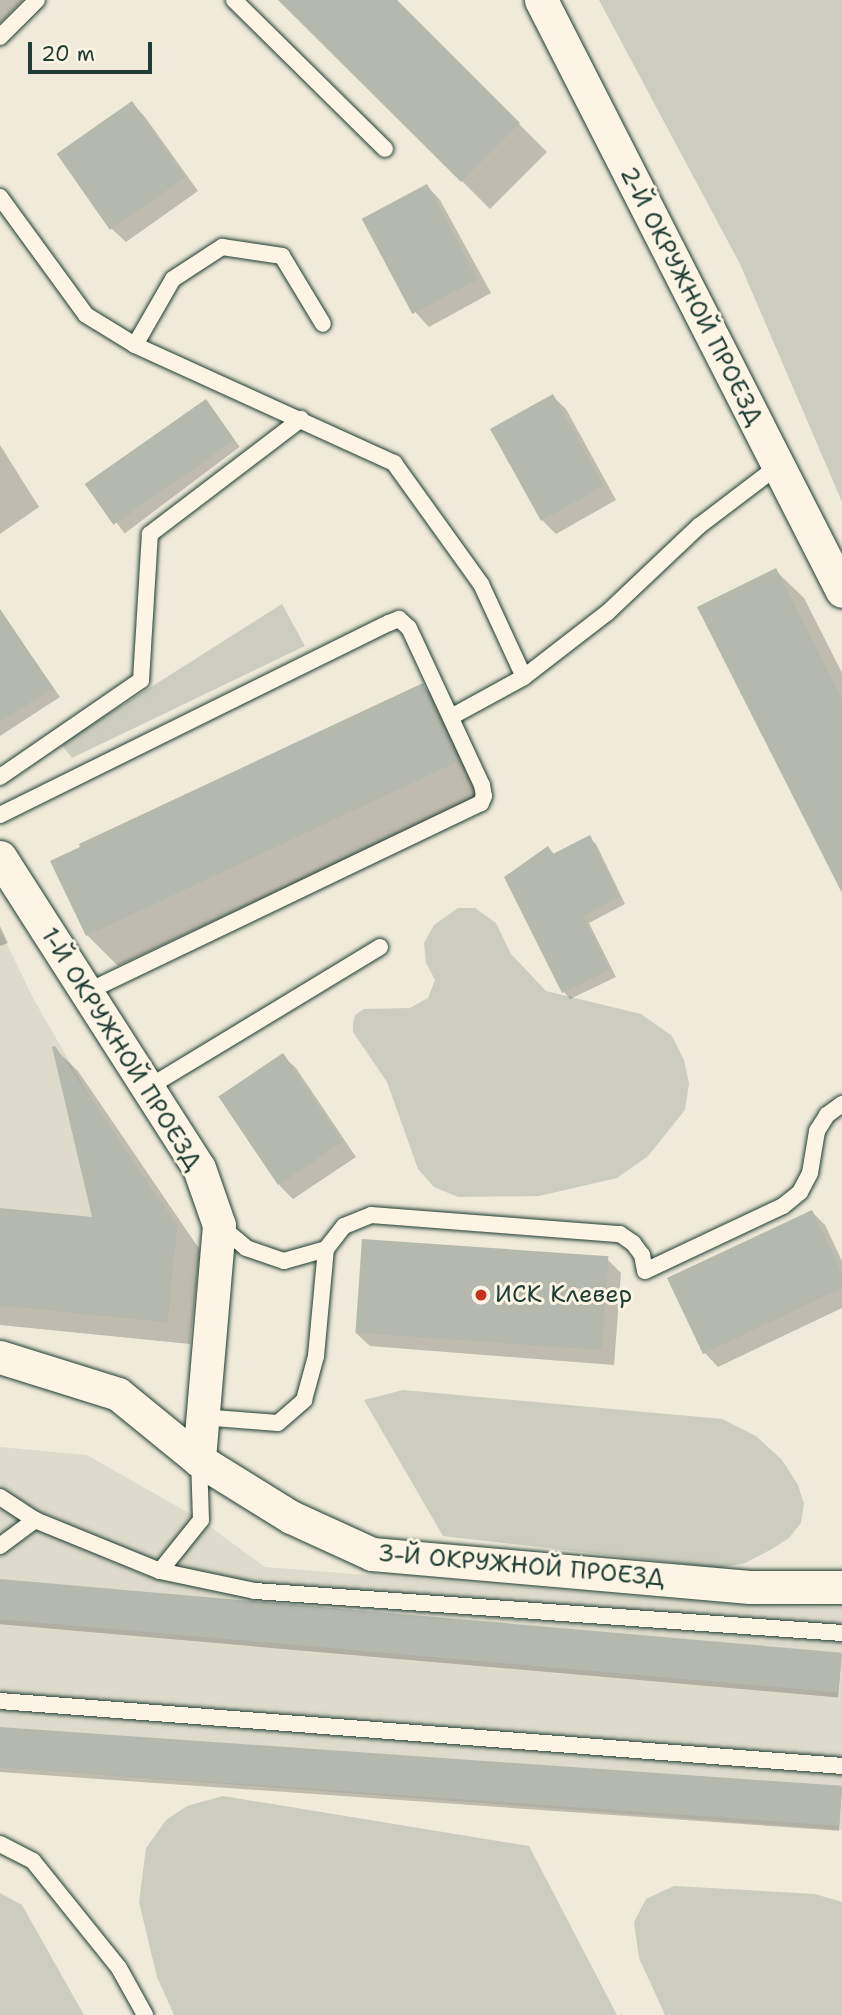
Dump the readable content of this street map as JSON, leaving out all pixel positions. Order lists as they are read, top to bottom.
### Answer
{
  "streets": {
    "street": ["2-Й ОКРУЖНОЙ ПРОЕЗД", "1-Й ОКРУЖНОЙ ПРОЕЗД", "3-Й ОКРУЖНОЙ ПРОЕЗД"]
  },
  "crossings": [
    ["1-Й ОКРУЖНОЙ ПРОЕЗД", "3-Й ОКРУЖНОЙ ПРОЕЗД"]
  ],
  "places": ["ИСК Клевер"],
  "scale_bar": "20 m"
}
